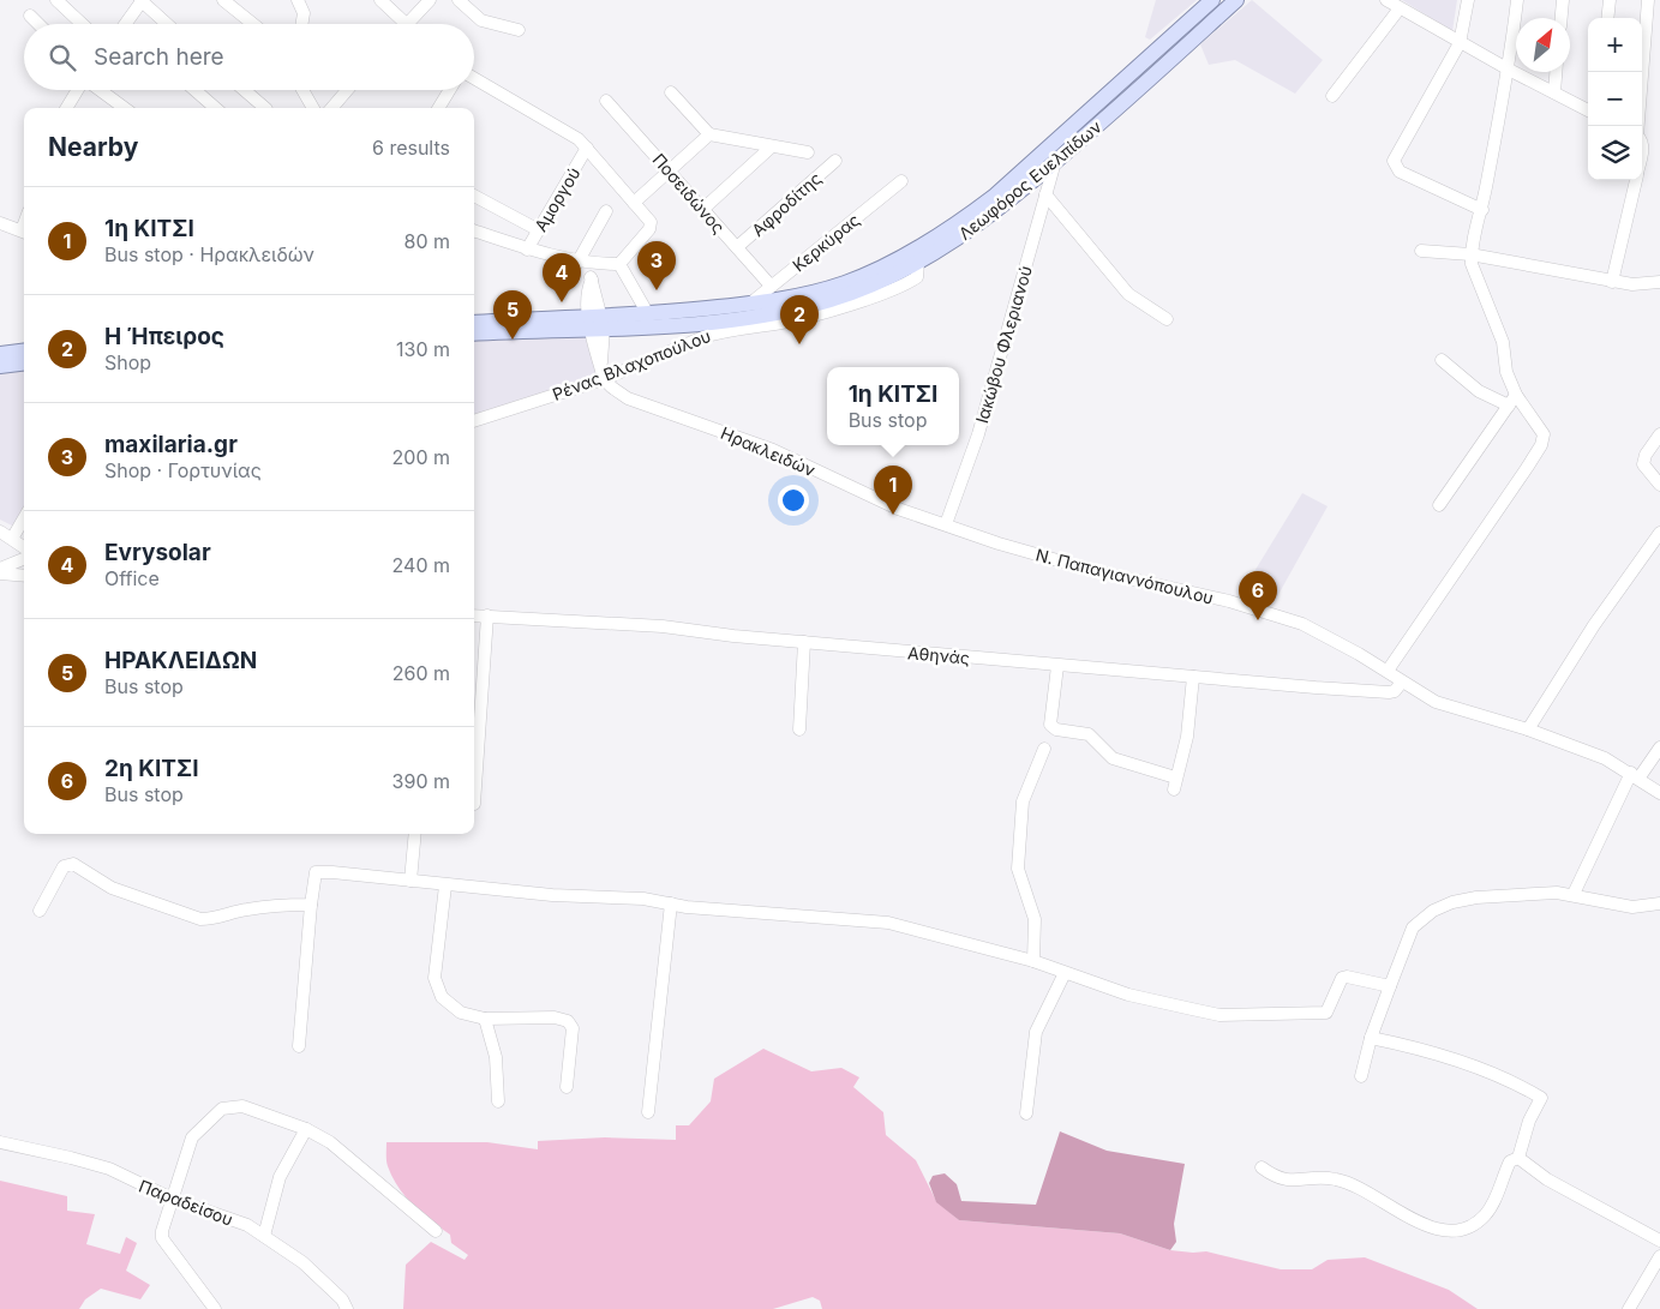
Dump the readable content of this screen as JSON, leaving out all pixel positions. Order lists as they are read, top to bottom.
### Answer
{
  "streets": {
    "main road": ["Λεωφόρος Ευελπίδων"],
    "street": [
      "Ποσειδώνος",
      "Αμοργού",
      "Αφροδίτης",
      "Κερκύρας",
      "Ιακώβου Φλεριανού",
      "Ρένας Βλαχοπούλου",
      "Ηρακλειδών",
      "Ν. Παπαγιαννόπουλου",
      "Αθηνάς",
      "Παραδείσου"
    ]
  },
  "crossings": [
    ["Λεωφόρος Ευελπίδων", "Κερκύρας"],
    ["Λεωφόρος Ευελπίδων", "Ιακώβου Φλεριανού"],
    ["Λεωφόρος Ευελπίδων", "Ρένας Βλαχοπούλου"],
    ["Ποσειδώνος", "Αφροδίτης"],
    ["Ποσειδώνος", "Κερκύρας"],
    ["Ιακώβου Φλεριανού", "Ηρακλειδών"],
    ["Ιακώβου Φλεριανού", "Ν. Παπαγιαννόπουλου"],
    ["Ρένας Βλαχοπούλου", "Ηρακλειδών"],
    ["Ηρακλειδών", "Ν. Παπαγιαννόπουλου"],
    ["Ν. Παπαγιαννόπουλου", "Αθηνάς"]
  ],
  "north": "top right",
  "page": {
    "map_buttons": ["+", "−"],
    "search": "Search here",
    "heading": ["Nearby", "6 results"],
    "list": [
      {
        "mark": "1",
        "name": "1η ΚΙΤΣΙ",
        "note": "Bus stop · Ηρακλειδών",
        "value": "80 m"
      },
      {
        "mark": "2",
        "name": "Η Ήπειρος",
        "note": "Shop",
        "value": "130 m"
      },
      {
        "mark": "3",
        "name": "maxilaria.gr",
        "note": "Shop · Γορτυνίας",
        "value": "200 m"
      },
      {
        "mark": "4",
        "name": "Evrysolar",
        "note": "Office",
        "value": "240 m"
      },
      {
        "mark": "5",
        "name": "ΗΡΑΚΛΕΙΔΩΝ",
        "note": "Bus stop",
        "value": "260 m"
      },
      {
        "mark": "6",
        "name": "2η ΚΙΤΣΙ",
        "note": "Bus stop",
        "value": "390 m"
      }
    ],
    "pins": [
      "3",
      "4",
      "5",
      "2",
      "1",
      "6"
    ],
    "popup": ["1η ΚΙΤΣΙ", "Bus stop"]
  }
}
